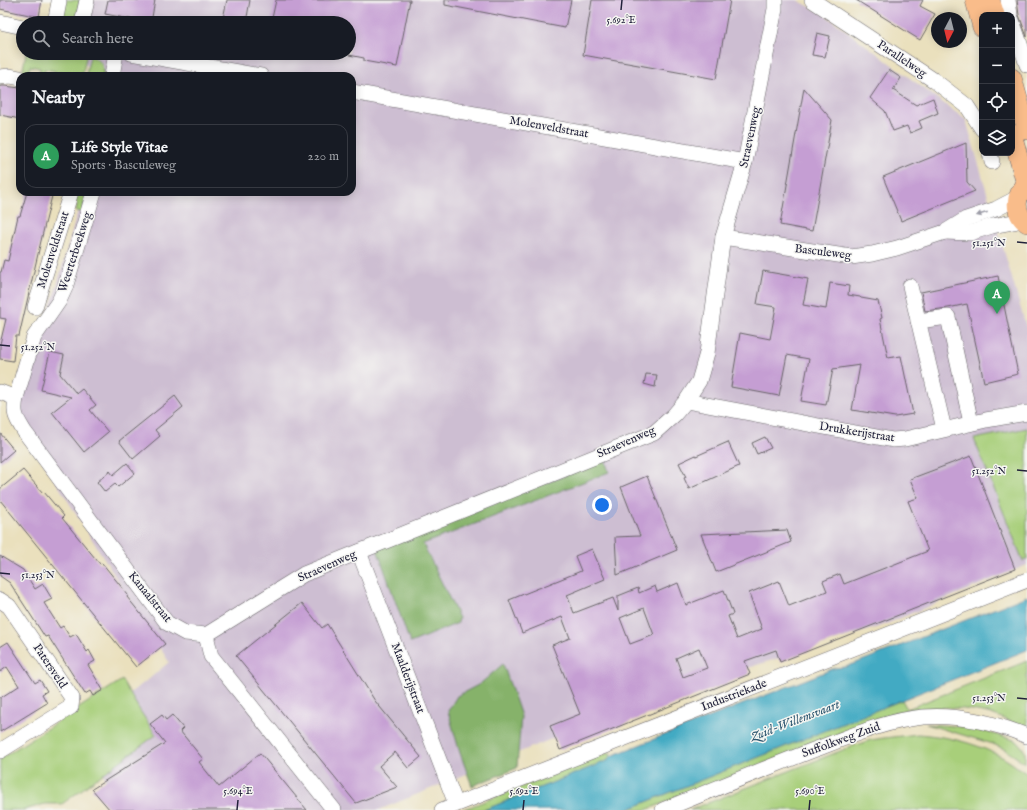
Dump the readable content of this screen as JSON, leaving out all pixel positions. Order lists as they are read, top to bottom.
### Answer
{
  "streets": {
    "street": [
      "Parallelweg",
      "Molenveldstraat",
      "Straevenweg",
      "Weerterbeekweg",
      "Basculeweg",
      "Drukkerijstraat",
      "Kanaalstraat",
      "Patersveld",
      "Maalderijstraat",
      "Industriekade",
      "Suffolkweg Zuid"
    ]
  },
  "crossings": [
    ["Molenveldstraat", "Straevenweg"],
    ["Straevenweg", "Basculeweg"],
    ["Straevenweg", "Drukkerijstraat"],
    ["Straevenweg", "Kanaalstraat"],
    ["Straevenweg", "Maalderijstraat"],
    ["Weerterbeekweg", "Kanaalstraat"],
    ["Maalderijstraat", "Industriekade"]
  ],
  "water": ["Zuid-Willemsvaart"],
  "north": "bottom",
  "page": {
    "map_buttons": ["+", "−"],
    "search": "Search here",
    "heading": "Nearby",
    "list": [
      {
        "mark": "A",
        "name": "Life Style Vitae",
        "note": "Sports · Basculeweg",
        "value": "220 m"
      }
    ],
    "pins": "A"
  },
  "coordinates": [
    "5.692°E",
    "51.251°N",
    "51.252°N",
    "51.253°N",
    "5.694°E",
    "5.690°E"
  ]
}
